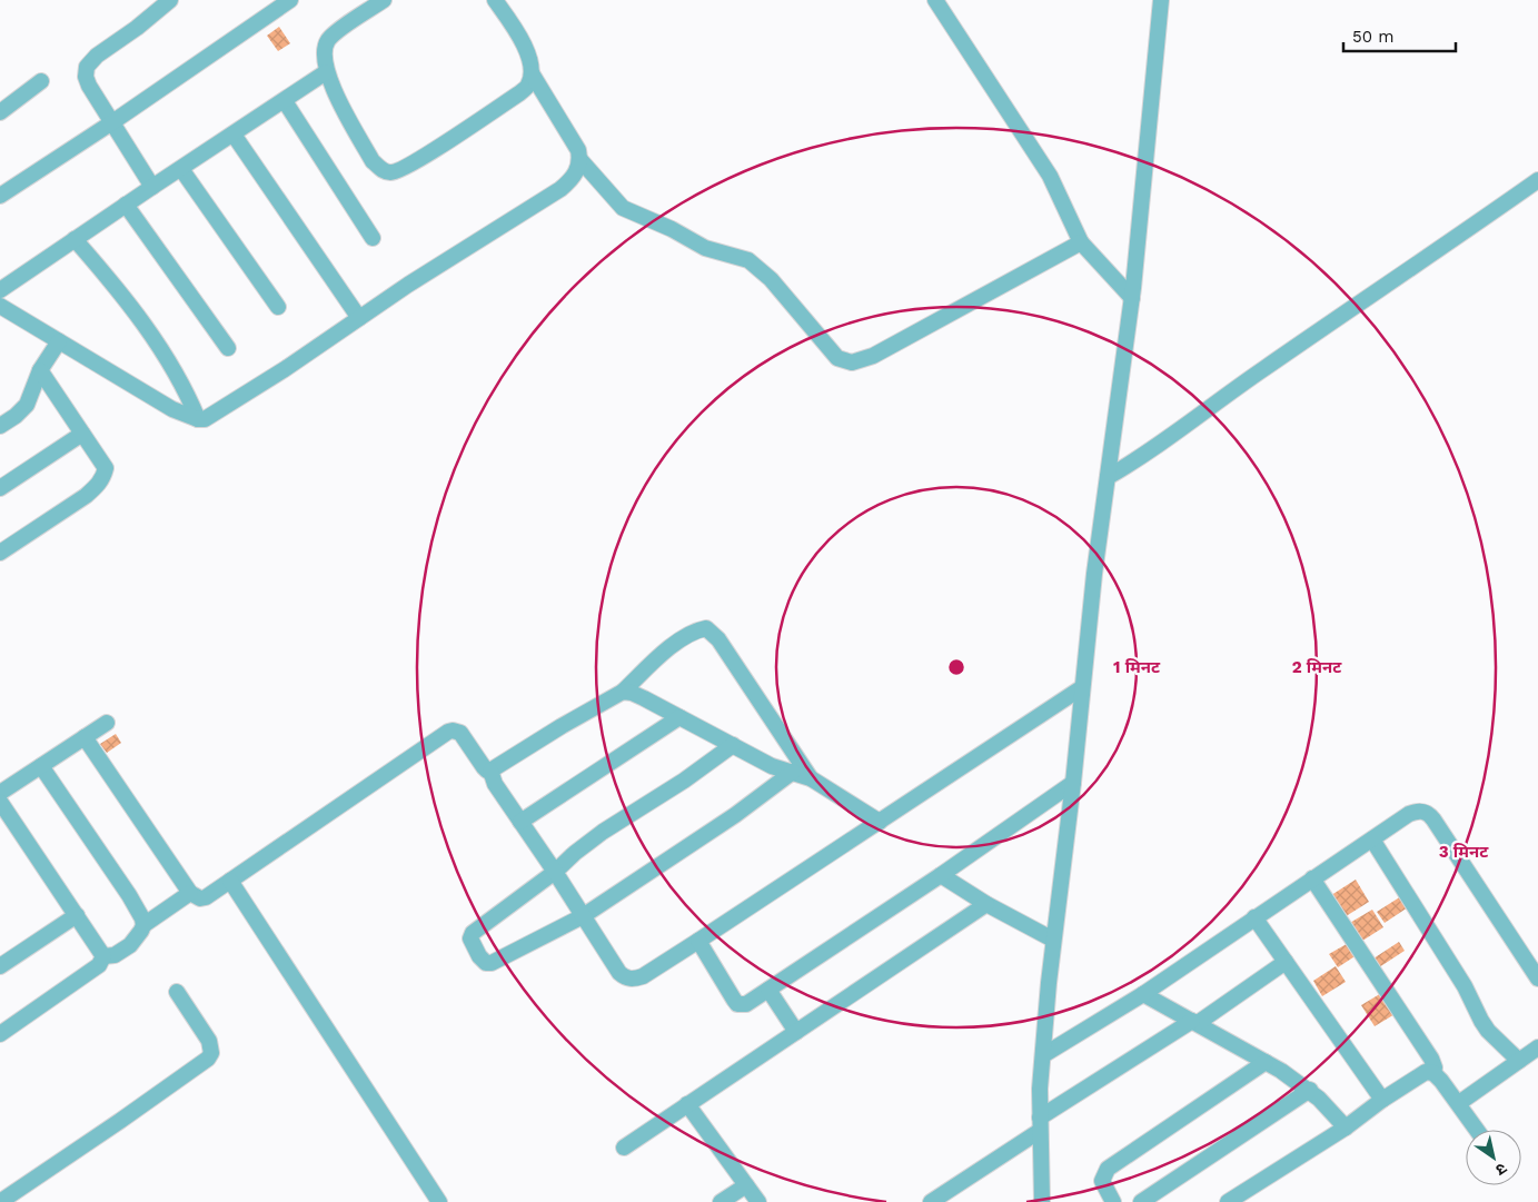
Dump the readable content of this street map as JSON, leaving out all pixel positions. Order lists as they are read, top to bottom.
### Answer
{
  "scale_bar": "50 m",
  "north": "bottom right",
  "rings": ["1 मिनट", "2 मिनट", "3 मिनट"]
}
